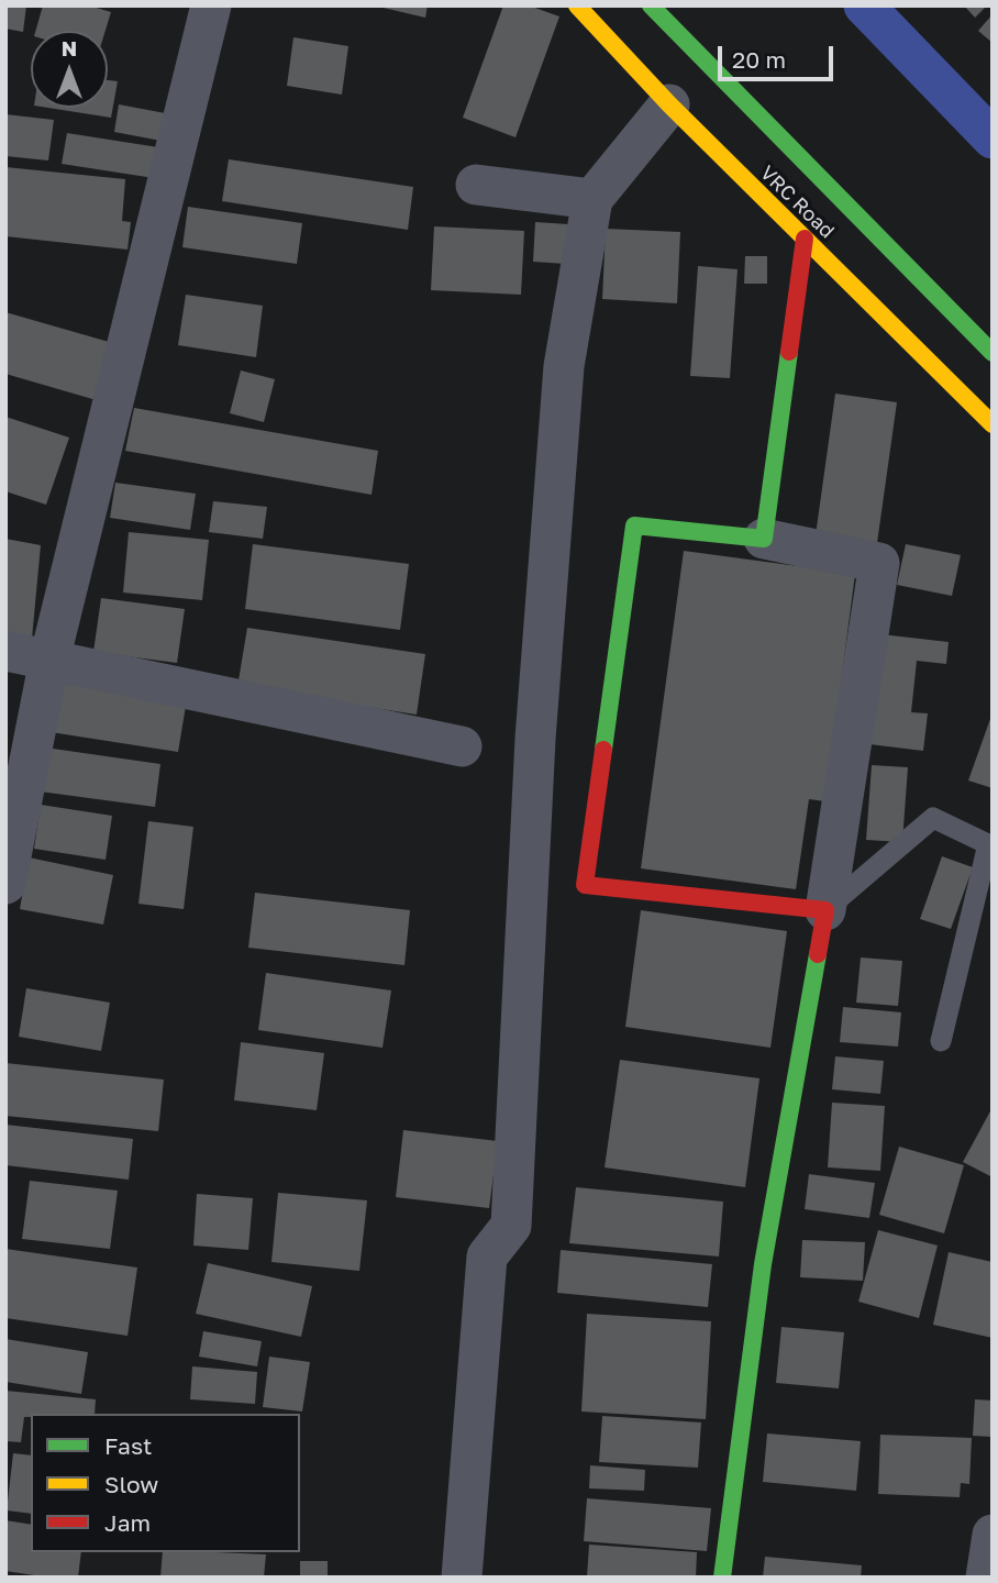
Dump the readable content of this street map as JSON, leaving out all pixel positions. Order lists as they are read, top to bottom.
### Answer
{
  "streets": {
    "street": ["VRC Road"]
  },
  "legend": ["Fast", "Slow", "Jam"],
  "scale_bar": "20 m",
  "north": "top"
}
